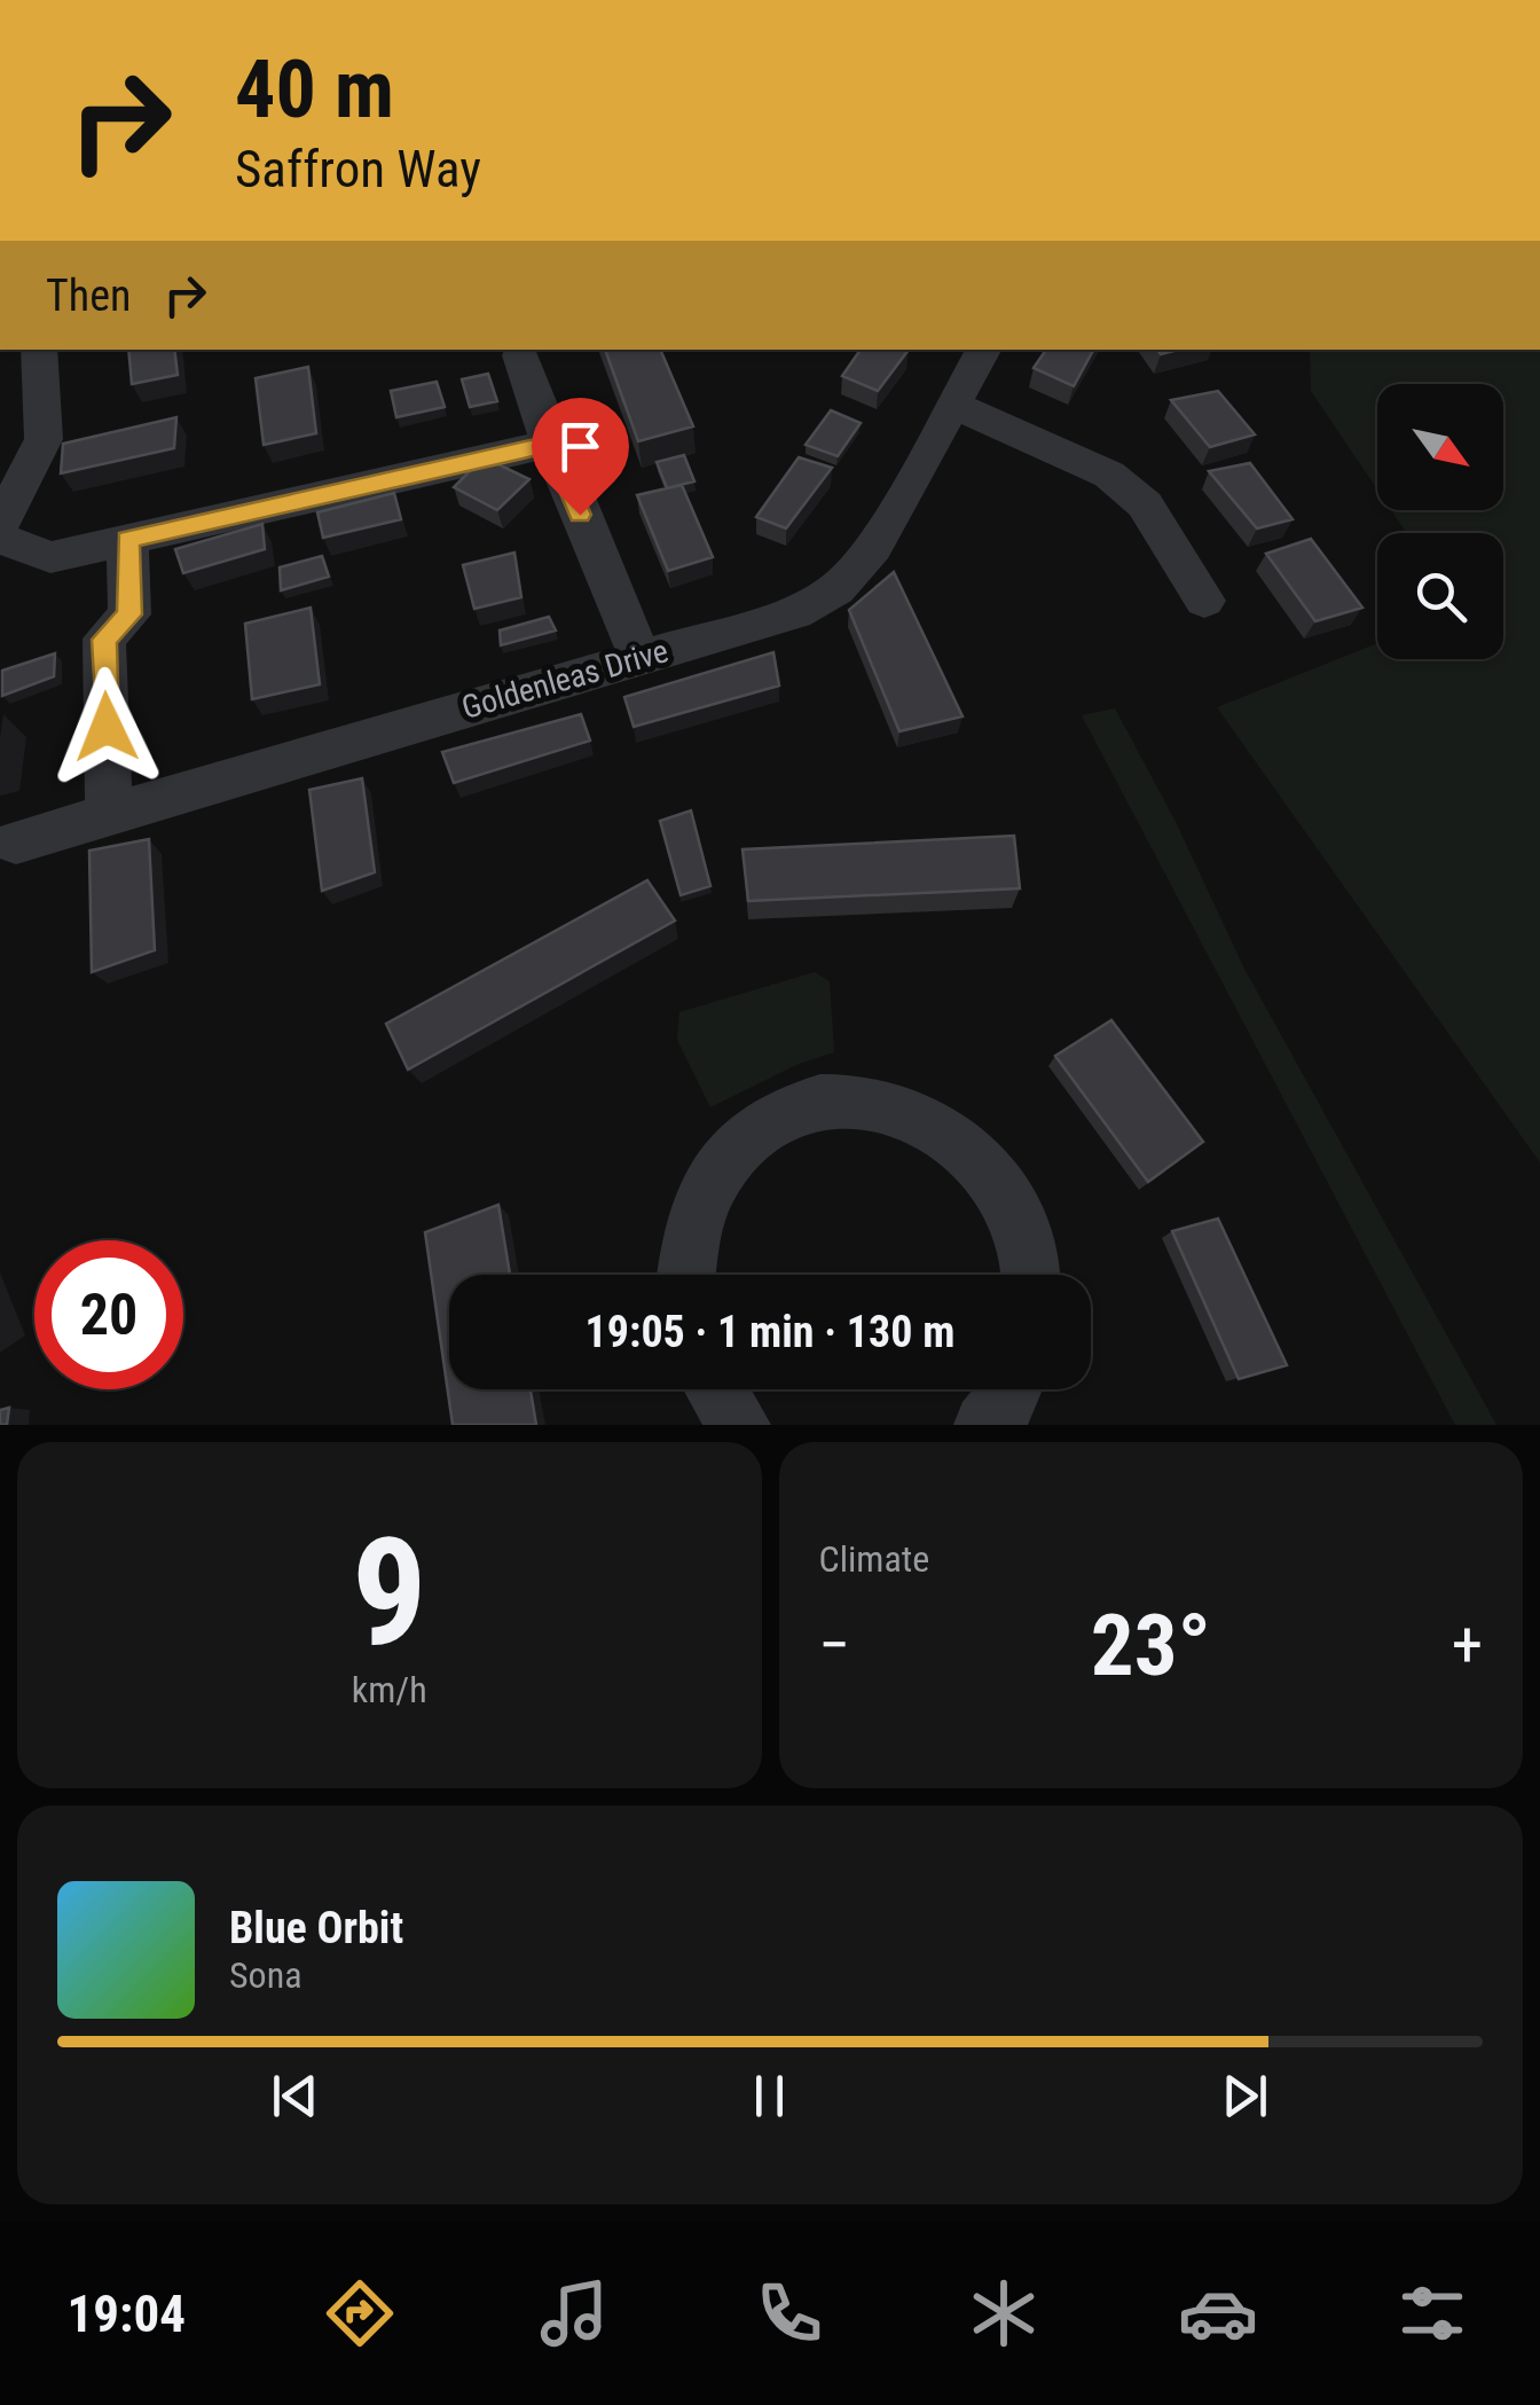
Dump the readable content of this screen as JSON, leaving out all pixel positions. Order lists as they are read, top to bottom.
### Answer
{
  "streets": {
    "street": ["Goldenleas Drive"]
  },
  "north": "bottom right",
  "page": {
    "turn": ["40 m", "Saffron Way"],
    "then": "Then",
    "limit": "20",
    "trip": "19:05 · 1 min · 130 m",
    "tile": [
      ["9", "km/h"],
      "Climate"
    ],
    "heat": ["−", "23°", "+"],
    "song": ["Blue Orbit", "Sona"],
    "tabs": "19:04"
  }
}
